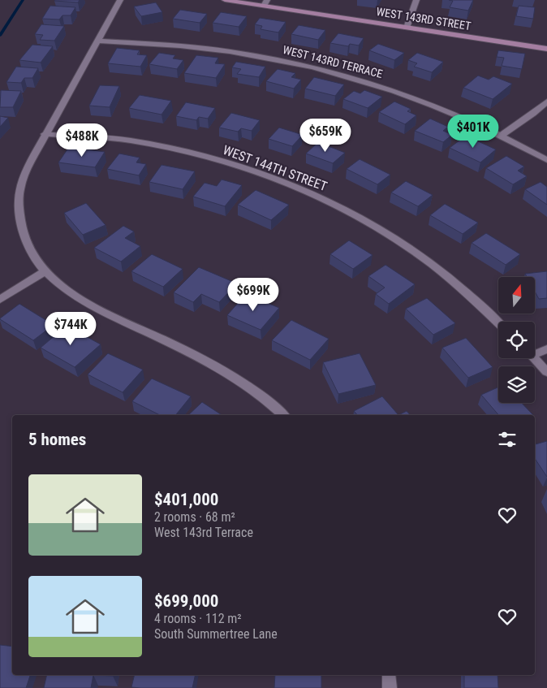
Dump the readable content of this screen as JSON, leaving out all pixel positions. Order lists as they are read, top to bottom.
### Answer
{
  "streets": {
    "street": ["WEST 143RD STREET", "WEST 143RD TERRACE", "WEST 144TH STREET"]
  },
  "north": "top",
  "page": {
    "price": [
      "$401K",
      "$659K",
      "$488K",
      "$699K",
      "$744K"
    ],
    "heading": "5 homes",
    "list": [
      {
        "name": "$401,000",
        "note": "2 rooms · 68 m² · West 143rd Terrace"
      },
      {
        "name": "$699,000",
        "note": "4 rooms · 112 m² · South Summertree Lane"
      }
    ]
  }
}
